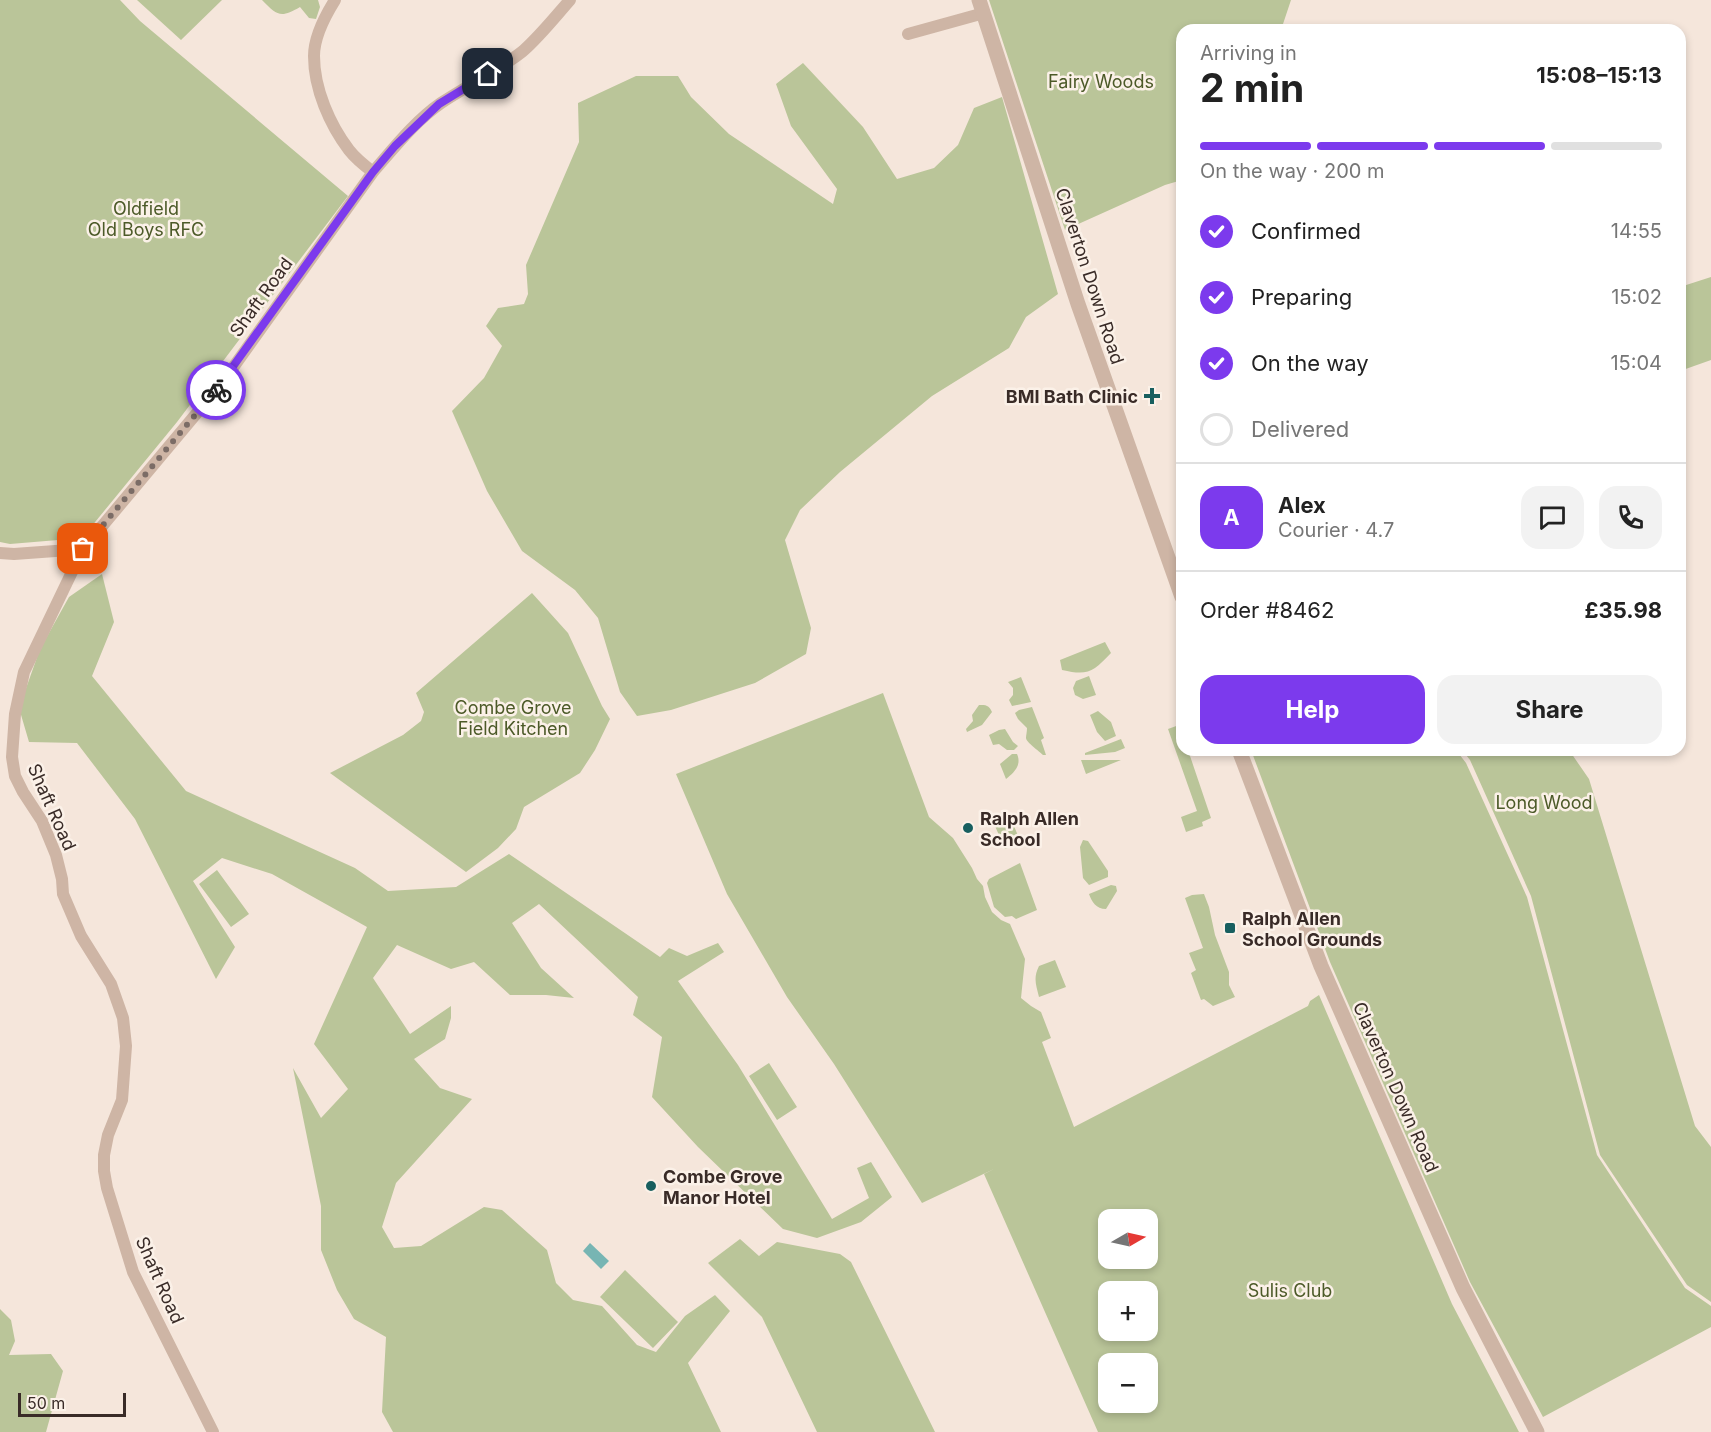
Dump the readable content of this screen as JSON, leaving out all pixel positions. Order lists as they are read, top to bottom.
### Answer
{
  "streets": {
    "street": ["Claverton Down Road", "Shaft Road"]
  },
  "parks": [
    "Fairy Woods",
    "Oldfield Old Boys RFC",
    "Combe Grove Field Kitchen",
    "Long Wood",
    "Sulis Club"
  ],
  "places": {
    "health": ["BMI Bath Clinic"],
    "other": ["Ralph Allen School", "Combe Grove Manor Hotel"],
    "transit": ["Ralph Allen School Grounds"]
  },
  "scale_bar": "50 m",
  "north": "right",
  "page": {
    "heading": ["2 min", "Arriving in", "15:08–15:13"],
    "panel": [
      "Alex",
      "Courier · 4.7",
      "Order #8462",
      "£35.98"
    ],
    "bar": "On the way · 200 m",
    "list": [
      ["Confirmed", "14:55"],
      ["Preparing", "15:02"],
      ["On the way", "15:04"],
      "Delivered"
    ],
    "round": "A",
    "buttons": ["Help", "Share"],
    "map_buttons": ["+", "−"],
    "scale": "50 m"
  }
}
